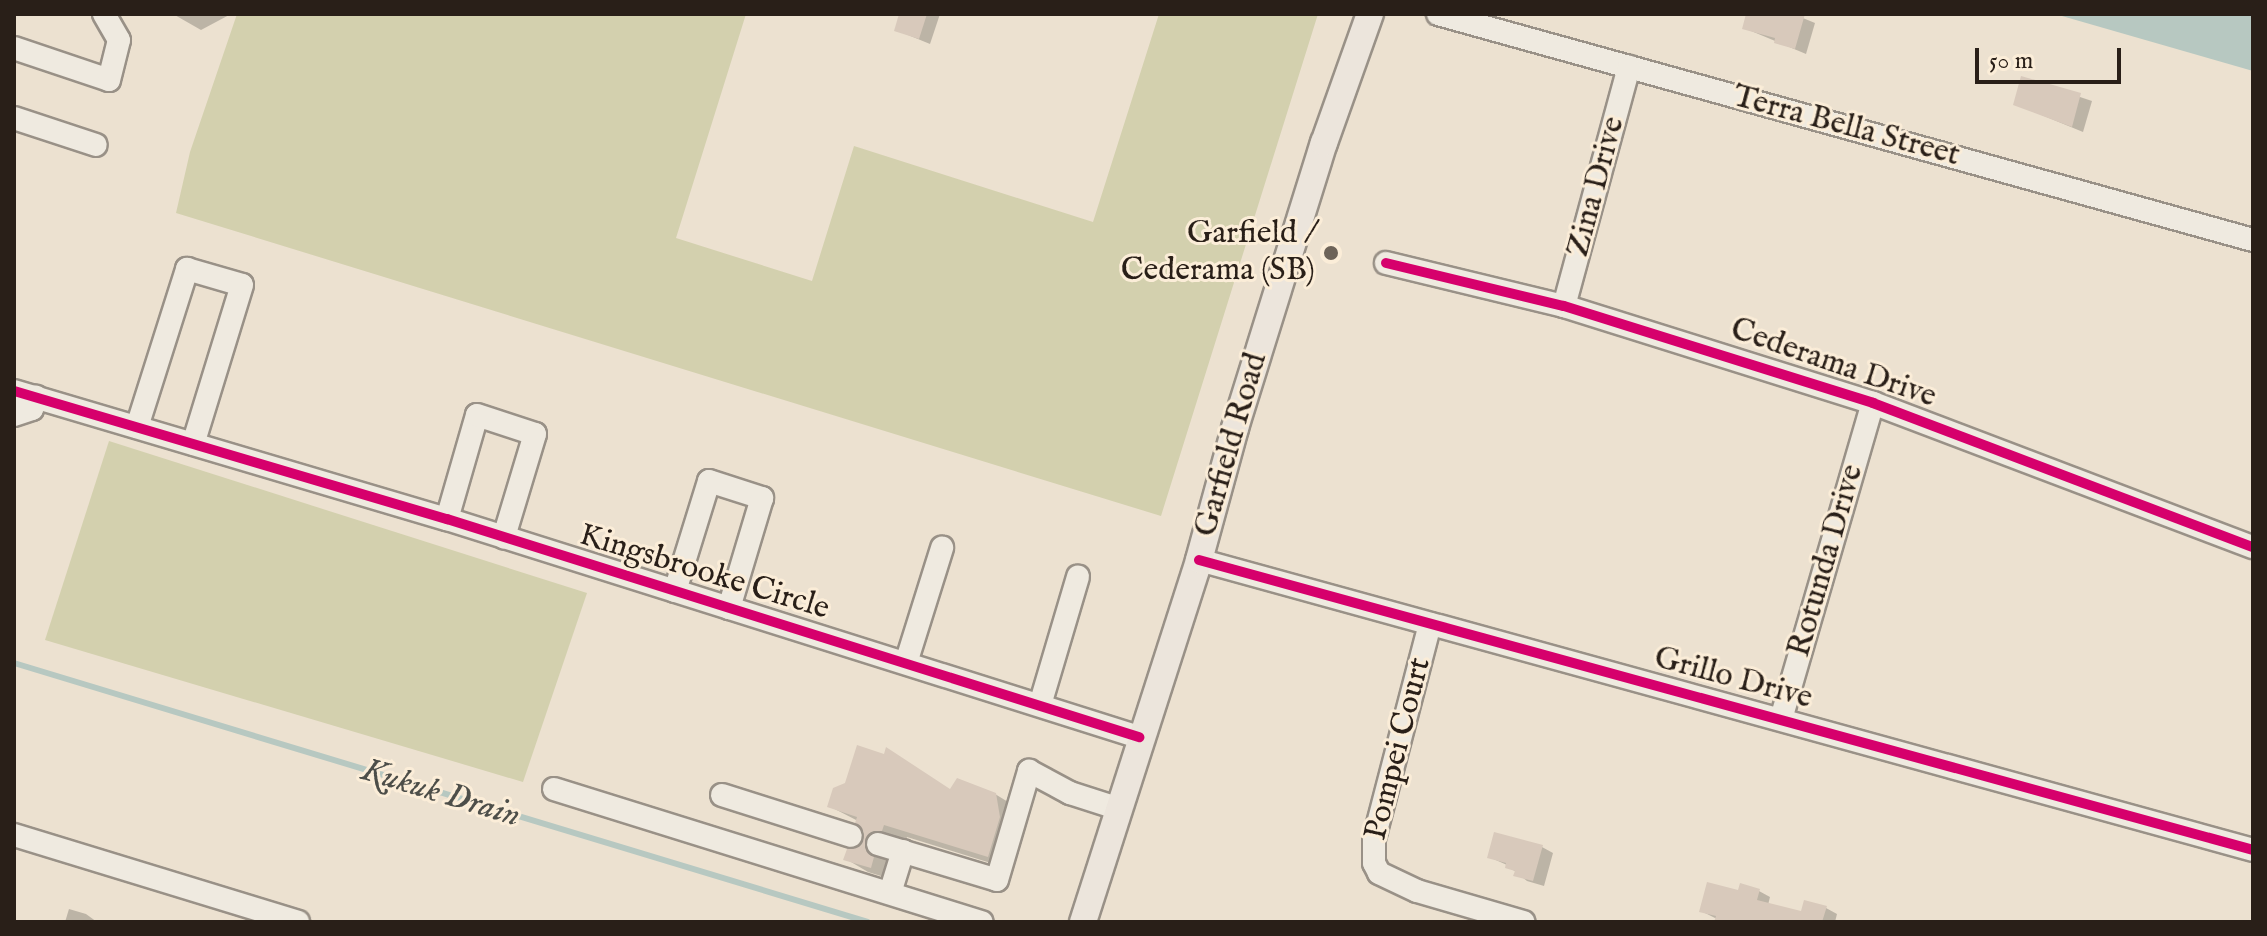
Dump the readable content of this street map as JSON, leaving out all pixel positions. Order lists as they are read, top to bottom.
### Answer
{
  "streets": {
    "main road": ["Garfield Road"],
    "street": [
      "Terra Bella Street",
      "Zina Drive",
      "Cederama Drive",
      "Rotunda Drive",
      "Kingsbrooke Circle",
      "Grillo Drive",
      "Pompei Court"
    ]
  },
  "crossings": [
    ["Terra Bella Street", "Zina Drive"],
    ["Zina Drive", "Cederama Drive"],
    ["Cederama Drive", "Rotunda Drive"],
    ["Garfield Road", "Kingsbrooke Circle"],
    ["Garfield Road", "Grillo Drive"],
    ["Rotunda Drive", "Grillo Drive"],
    ["Grillo Drive", "Pompei Court"]
  ],
  "water": ["Kukuk Drain"],
  "places": ["Garfield / Cederama (SB)"],
  "scale_bar": "50 m"
}
